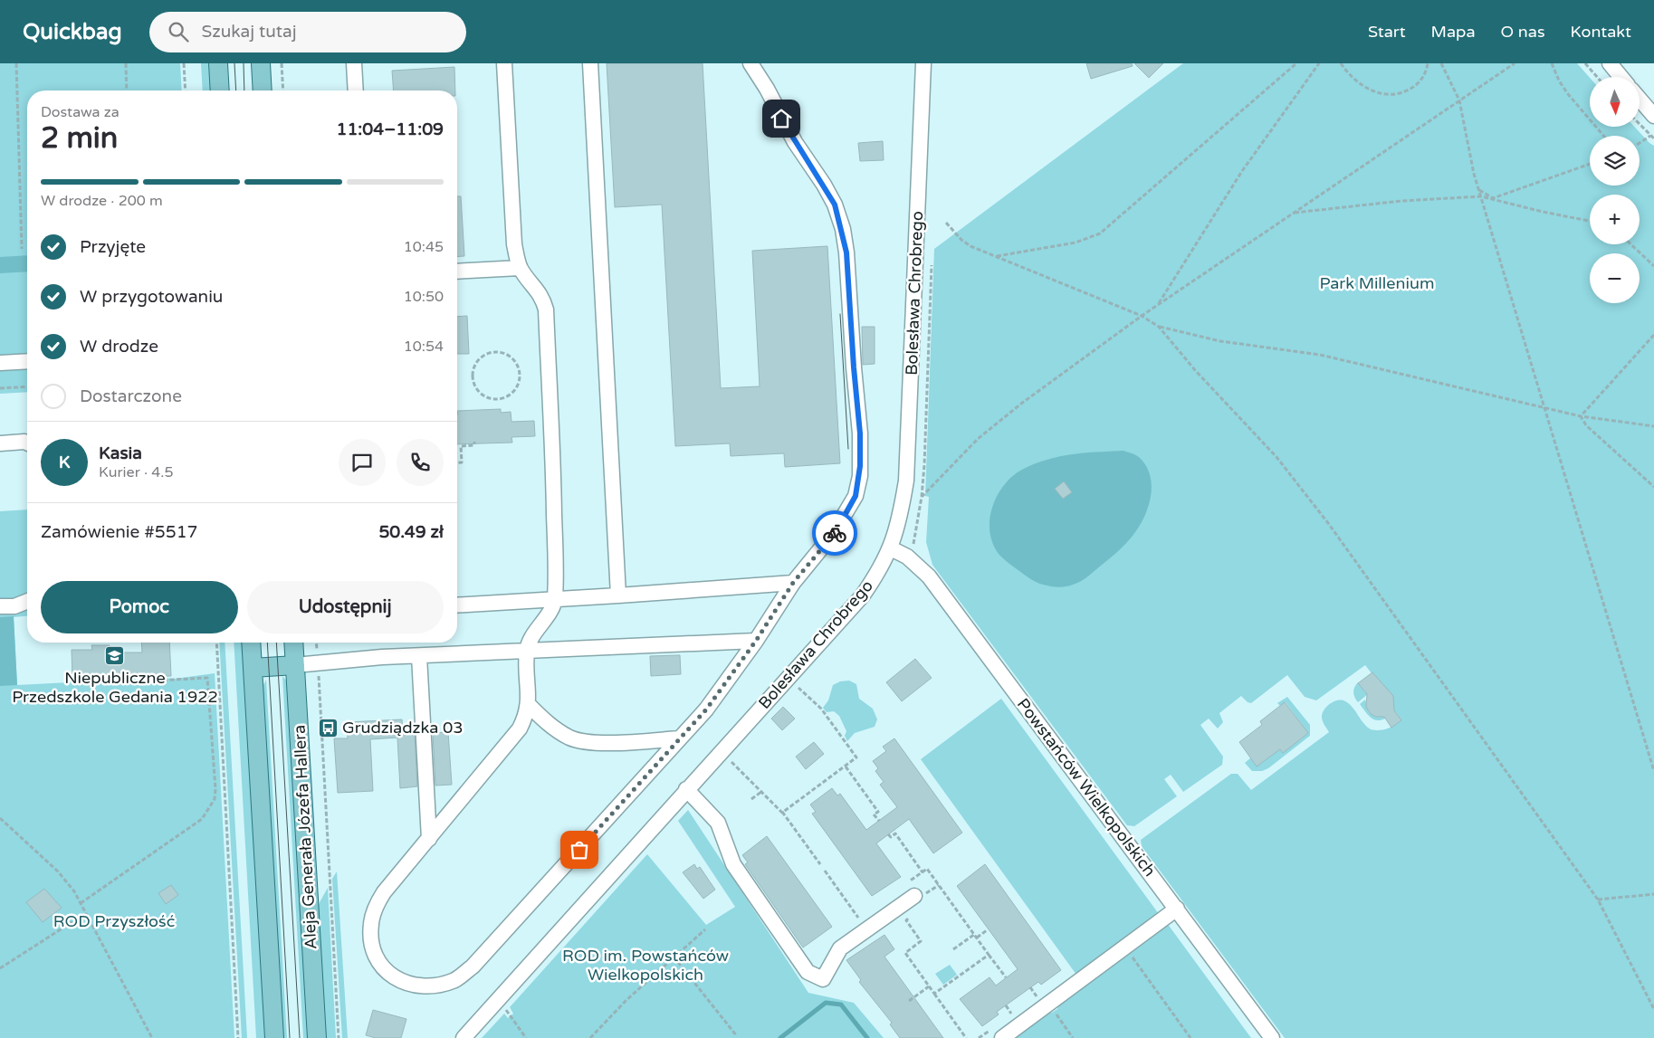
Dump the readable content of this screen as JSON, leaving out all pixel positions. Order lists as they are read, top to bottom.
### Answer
{
  "streets": {
    "main road": ["Aleja Generała Józefa Hallera"],
    "street": ["Bolesława Chrobrego", "Powstańców Wielkopolskich"]
  },
  "crossings": [
    ["Bolesława Chrobrego", "Powstańców Wielkopolskich"]
  ],
  "parks": ["Park Millenium", "ROD Przyszłość", "ROD im. Powstańców Wielkopolskich"],
  "places": {
    "school or university": ["Niepubliczne Przedszkole Gedania 1922"],
    "bus stop": ["Grudziądzka 03"]
  },
  "north": "bottom",
  "page": {
    "header": "Quickbag",
    "search": "Szukaj tutaj",
    "nav": [
      "Start",
      "Mapa",
      "O nas",
      "Kontakt"
    ],
    "map_buttons": ["+", "−"],
    "heading": ["2 min", "Dostawa za", "11:04–11:09"],
    "panel": [
      "Kasia",
      "Kurier · 4.5",
      "Zamówienie #5517",
      "50.49 zł"
    ],
    "bar": "W drodze · 200 m",
    "list": [
      ["Przyjęte", "10:45"],
      ["W przygotowaniu", "10:50"],
      ["W drodze", "10:54"],
      "Dostarczone"
    ],
    "round": "K",
    "buttons": ["Pomoc", "Udostępnij"]
  }
}
